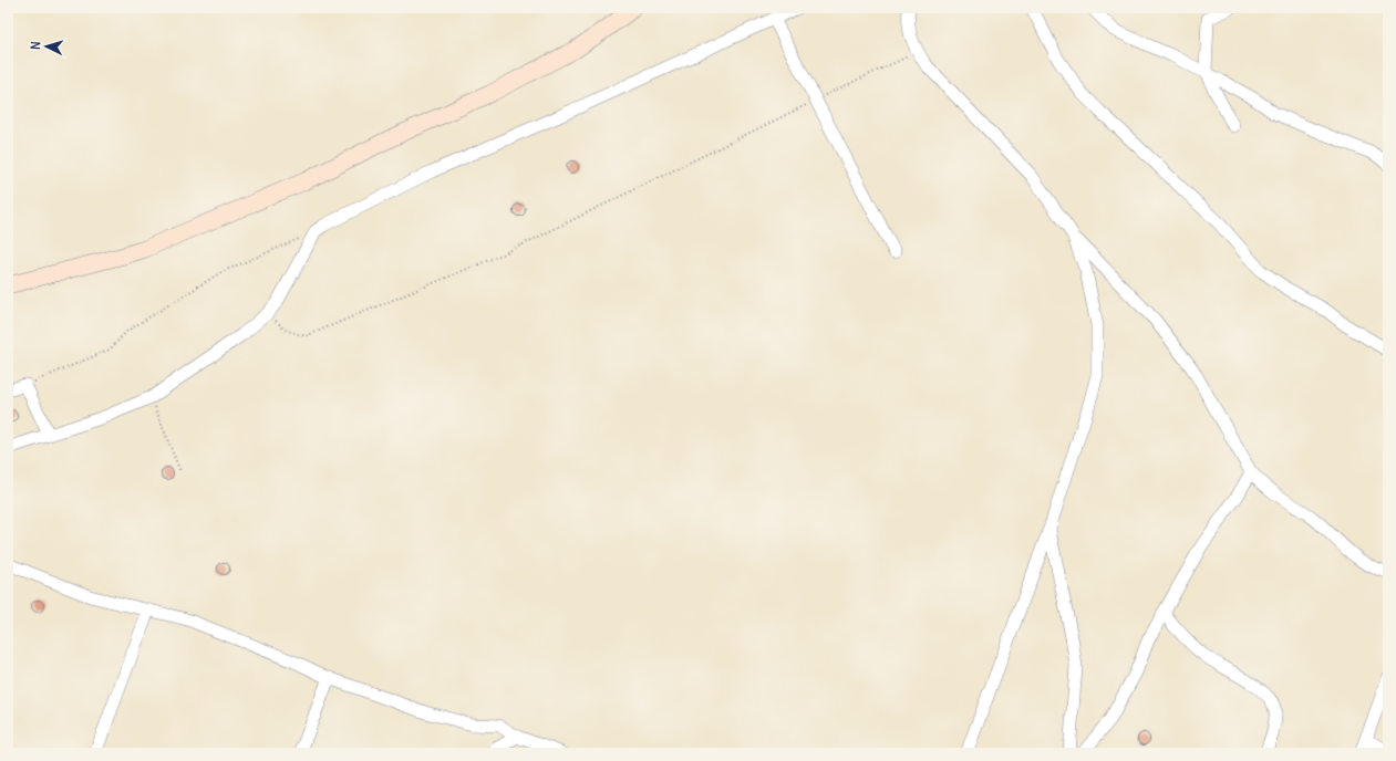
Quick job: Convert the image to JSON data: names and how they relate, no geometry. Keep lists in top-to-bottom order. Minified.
{"north":"left"}
